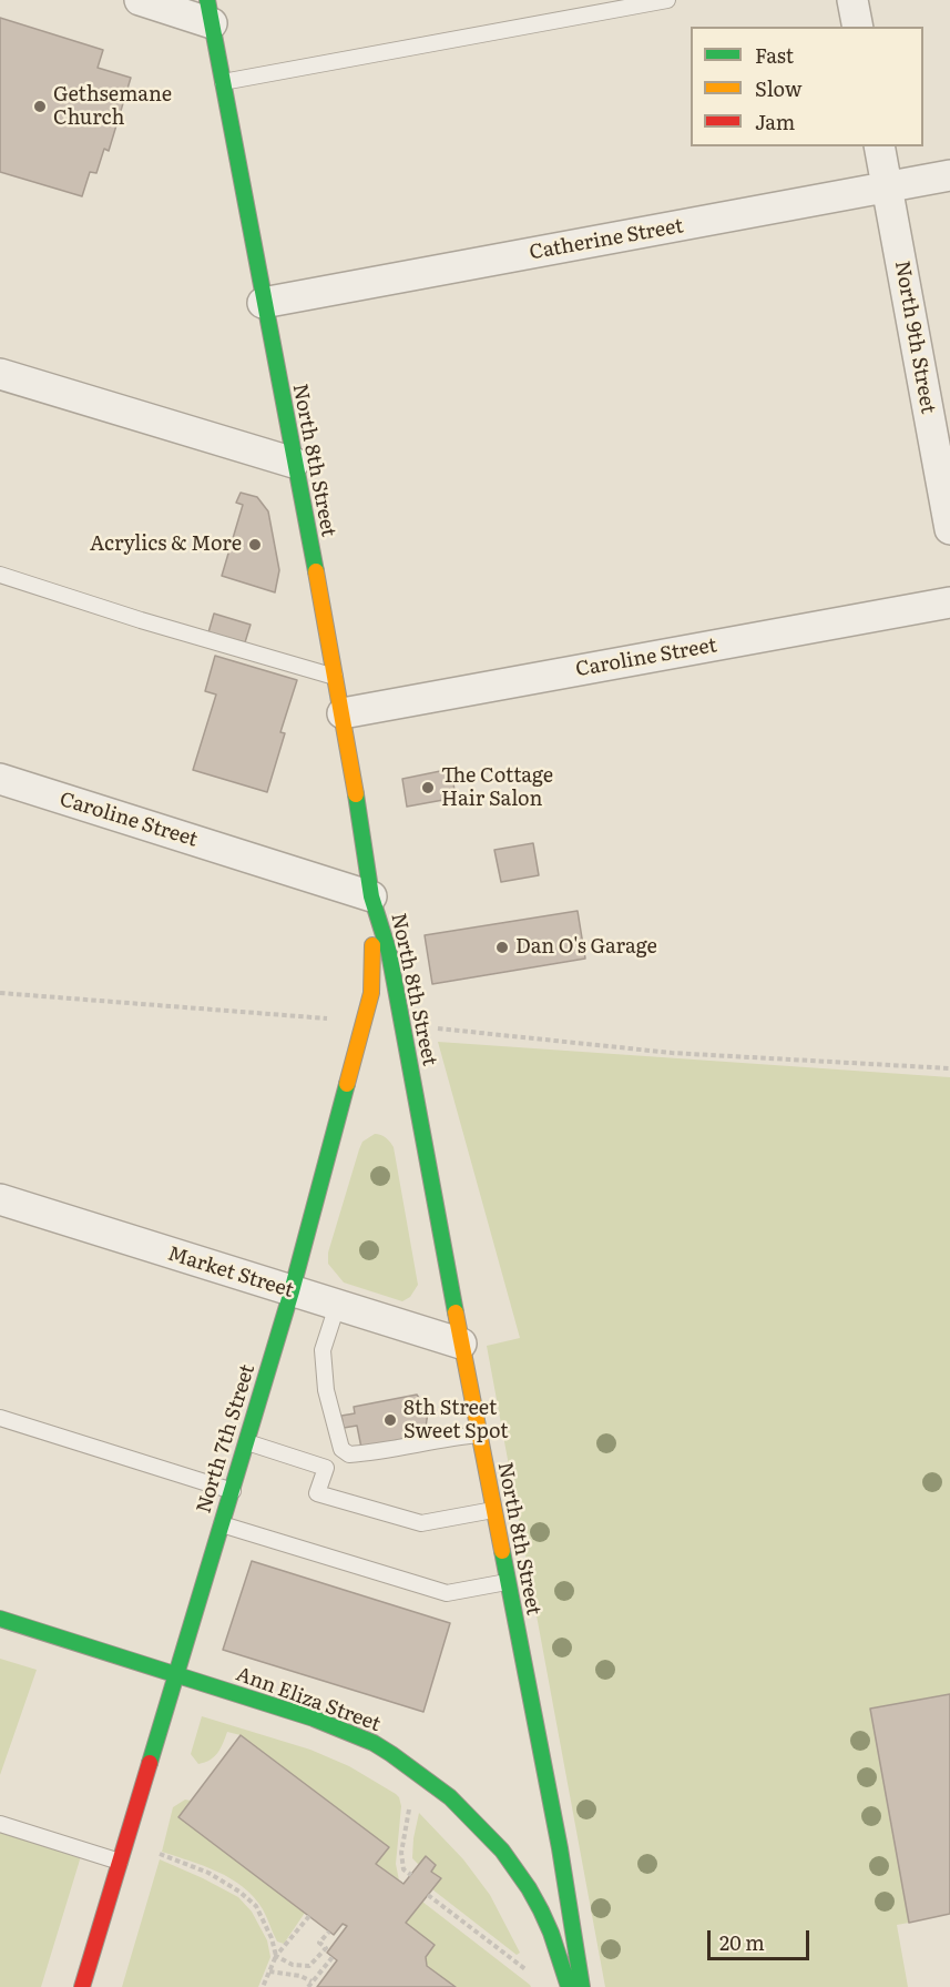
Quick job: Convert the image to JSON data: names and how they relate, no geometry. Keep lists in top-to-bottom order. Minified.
{"streets":{"street":["Catherine Street","North 9th Street","North 8th Street","Caroline Street","Market Street","North 7th Street","Ann Eliza Street"]},"crossings":[["Catherine Street","North 9th Street"],["Catherine Street","North 8th Street"],["North 8th Street","Caroline Street"],["North 8th Street","Market Street"],["North 8th Street","North 7th Street"],["Caroline Street","North 7th Street"],["Market Street","North 7th Street"],["North 7th Street","Ann Eliza Street"]],"places":["Gethsemane Church","Acrylics & More","The Cottage Hair Salon","Dan O's Garage","8th Street Sweet Spot"],"legend":["Fast","Slow","Jam"],"scale_bar":"20 m"}
